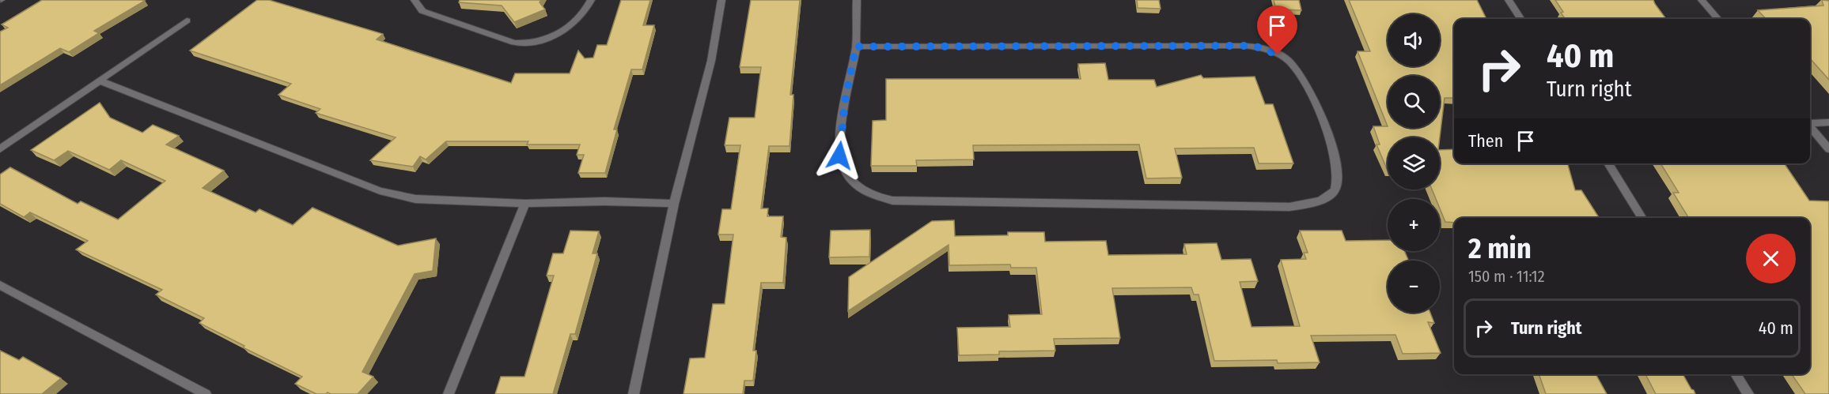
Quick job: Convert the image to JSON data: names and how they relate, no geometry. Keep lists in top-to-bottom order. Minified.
{"page":{"map_buttons":["+","−"],"turn":["40 m","Turn right"],"then":"Then","heading":["2 min","150 m · 11:12"],"list":[{"name":"Turn right","value":"40 m"}]}}
